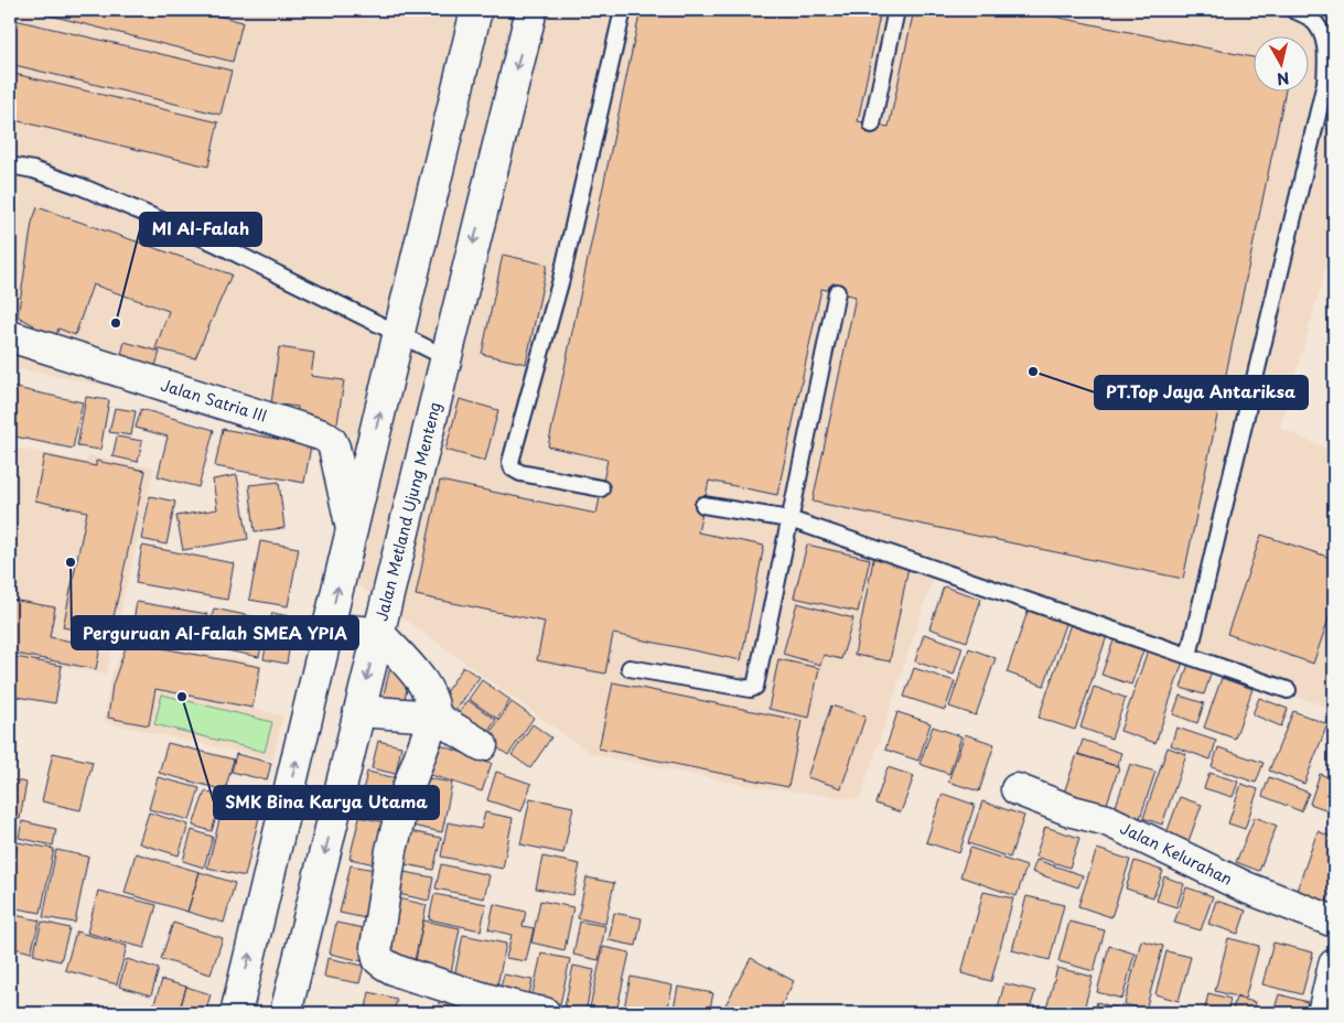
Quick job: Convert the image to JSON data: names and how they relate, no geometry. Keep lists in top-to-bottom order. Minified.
{"streets":{"street":["Jalan Satria III","Jalan Metland Ujung Menteng","Jalan Kelurahan"]},"places":["MI Al-Falah","PT.Top Jaya Antariksa","Perguruan Al-Falah SMEA YPIA","SMK Bina Karya Utama"],"north":"bottom"}
